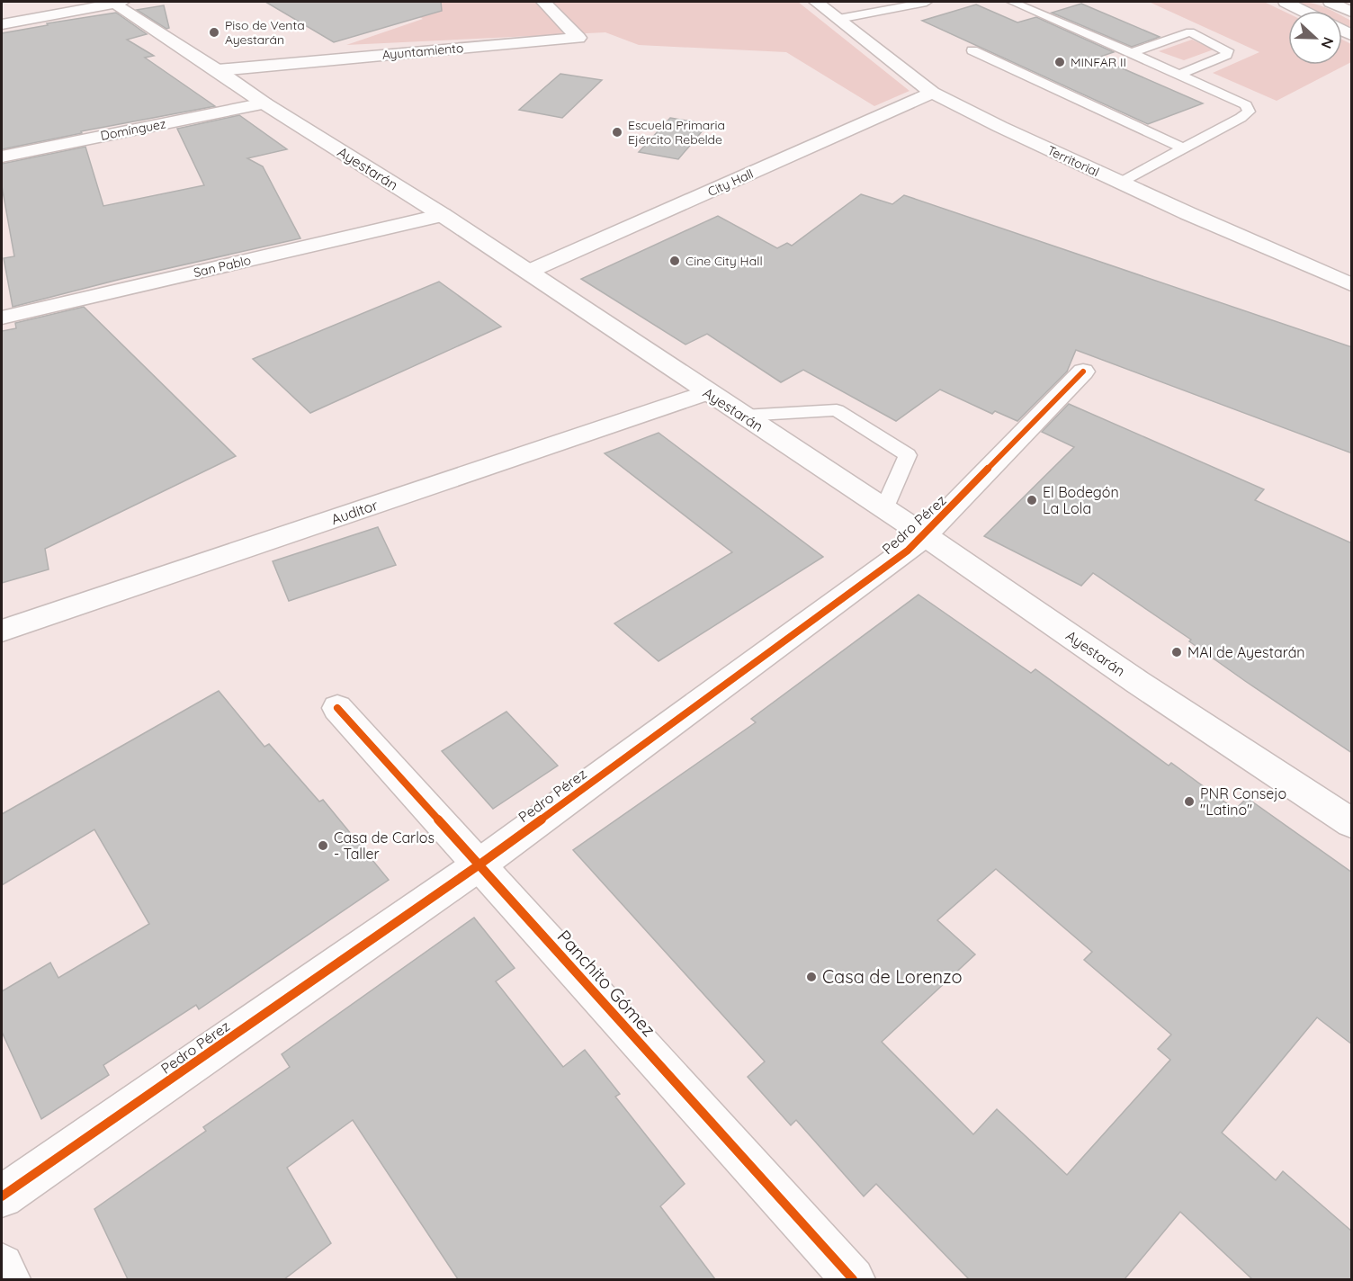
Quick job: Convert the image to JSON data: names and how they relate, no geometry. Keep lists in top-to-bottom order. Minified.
{"streets":{"main road":["Ayuntamiento","Domínguez","Territorial","Ayestarán","City Hall","San Pablo","Auditor","Pedro Pérez","Panchito Gómez"]},"crossings":[["Ayuntamiento","Ayestarán"],["Domínguez","Ayestarán"],["Territorial","City Hall"],["Ayestarán","City Hall"],["Ayestarán","San Pablo"],["Ayestarán","Auditor"],["Ayestarán","Pedro Pérez"],["Pedro Pérez","Panchito Gómez"]],"places":["Piso de Venta Ayestarán","MINFAR II","Escuela Primaria Ejército Rebelde","Cine City Hall","El Bodegón La Lola","MAI de Ayestarán","PNR Consejo \"Latino\"","Casa de Carlos - Taller","Casa de Lorenzo"],"north":"right"}
